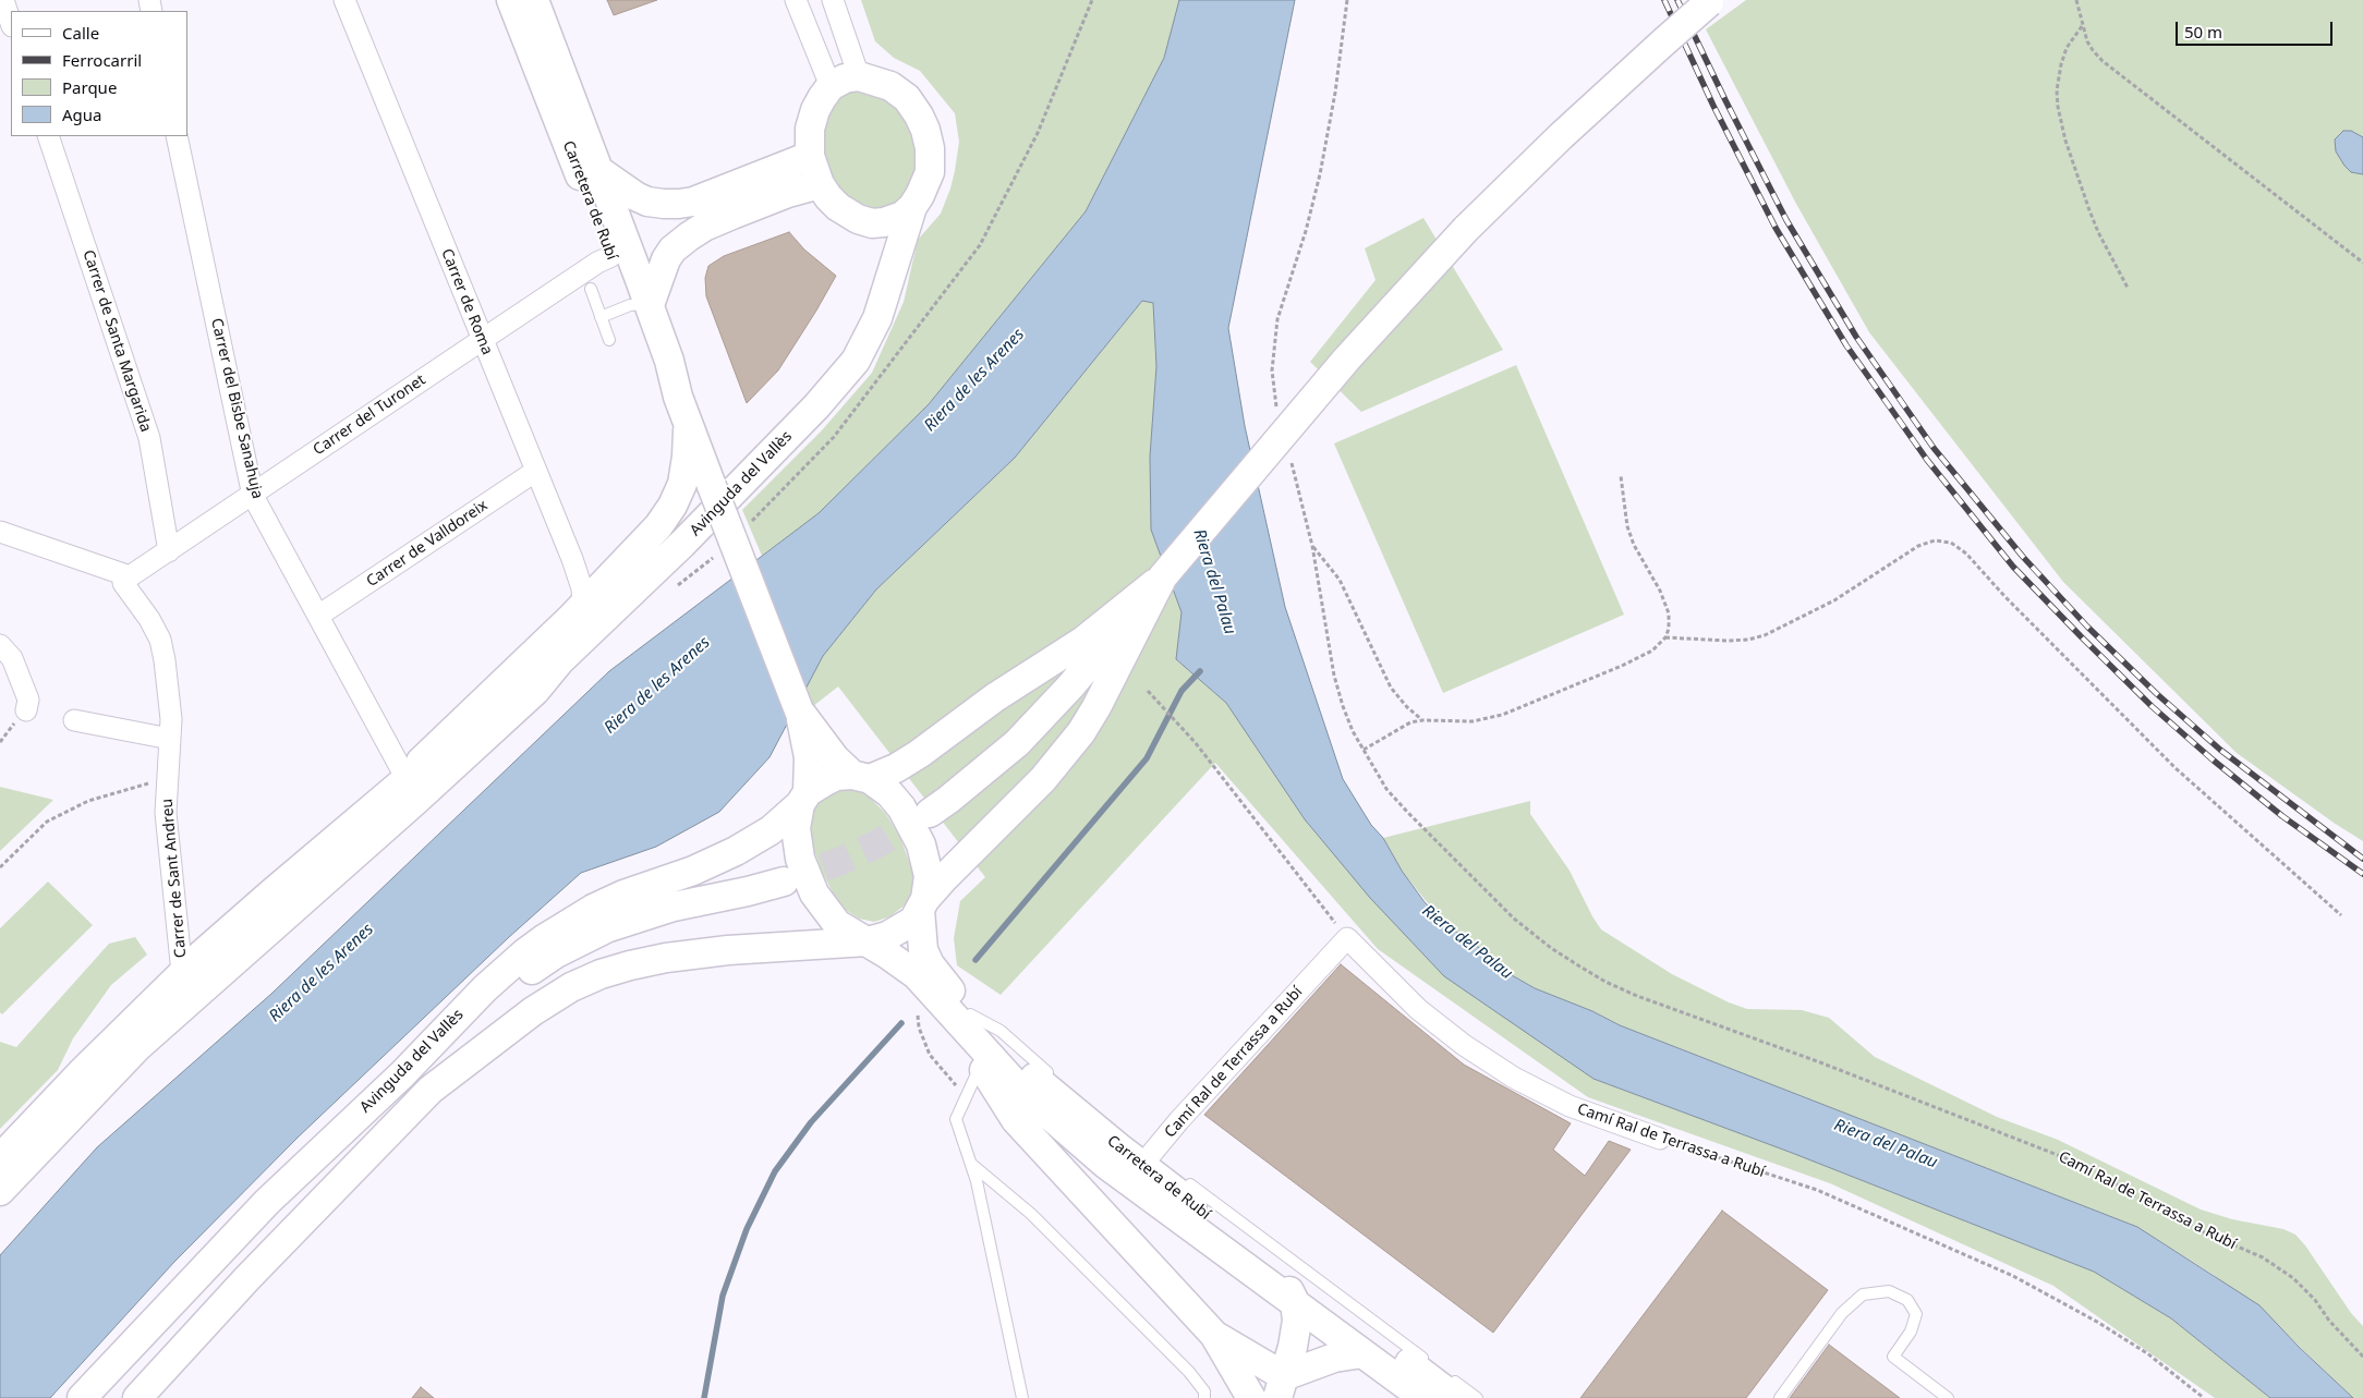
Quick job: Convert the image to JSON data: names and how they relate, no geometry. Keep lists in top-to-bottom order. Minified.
{"streets":{"main road":["Carretera de Rubí","Avinguda del Vallès"],"street":["Carrer de Roma","Carrer de Santa Margarida","Carrer del Bisbe Sanahuja","Carrer del Turonet","Carrer de Valldoreix","Carrer de Sant Andreu","Camí Ral de Terrassa a Rubí"]},"crossings":[["Carretera de Rubí","Carrer del Turonet"],["Carretera de Rubí","Avinguda del Vallès"],["Carretera de Rubí","Camí Ral de Terrassa a Rubí"],["Carrer de Roma","Carrer del Turonet"],["Carrer de Roma","Avinguda del Vallès"],["Carrer de Roma","Carrer de Valldoreix"],["Carrer de Santa Margarida","Carrer del Turonet"],["Carrer del Bisbe Sanahuja","Carrer del Turonet"],["Carrer del Bisbe Sanahuja","Avinguda del Vallès"],["Carrer del Bisbe Sanahuja","Carrer de Valldoreix"],["Carrer del Turonet","Carrer de Sant Andreu"],["Avinguda del Vallès","Carrer de Sant Andreu"]],"water":["Riera de les Arenes","Riera del Palau"],"legend":["Calle","Ferrocarril","Parque","Agua"],"scale_bar":"50 m"}
